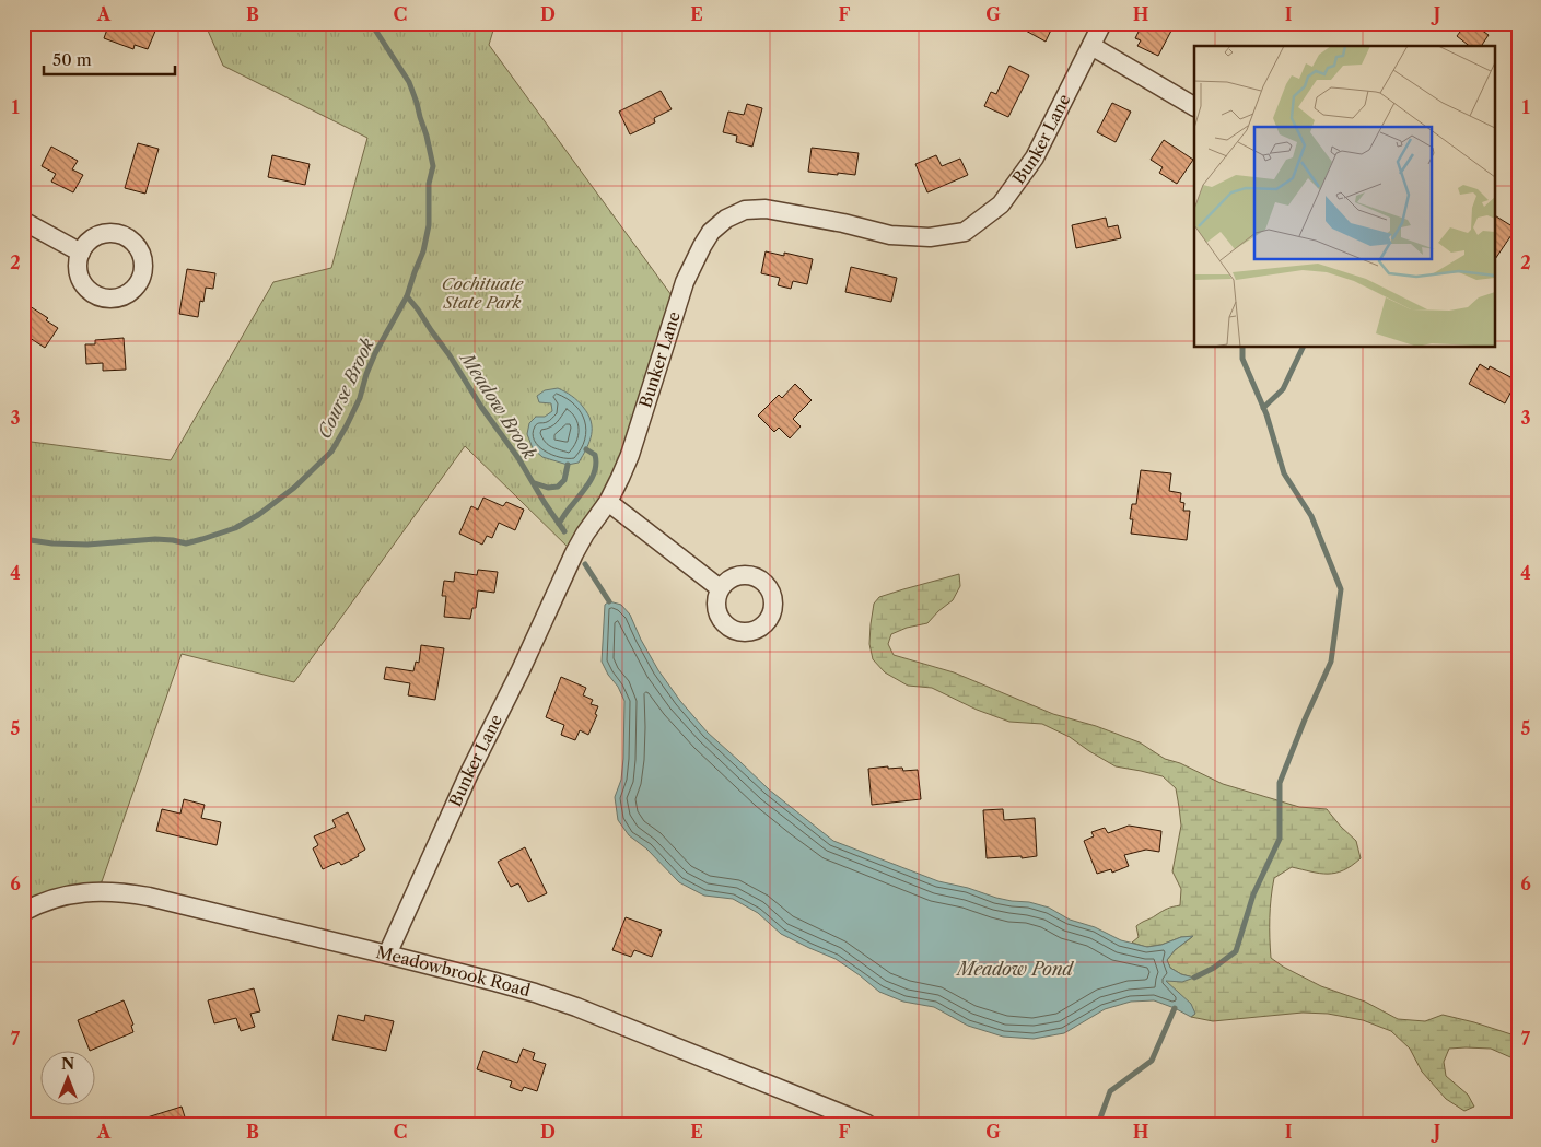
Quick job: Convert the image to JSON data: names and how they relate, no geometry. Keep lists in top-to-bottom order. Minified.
{"streets":{"street":["Bunker Lane","Meadowbrook Road"]},"crossings":[["Bunker Lane","Meadowbrook Road"]],"water":["Course Brook","Meadow Brook","Meadow Pond"],"parks":["Cochituate State Park"],"scale_bar":"50 m","north":"top","grid":{"columns":["A","B","C","D","E","F","G","H","I","J"],"rows":["1","2","3","4","5","6","7"]}}
